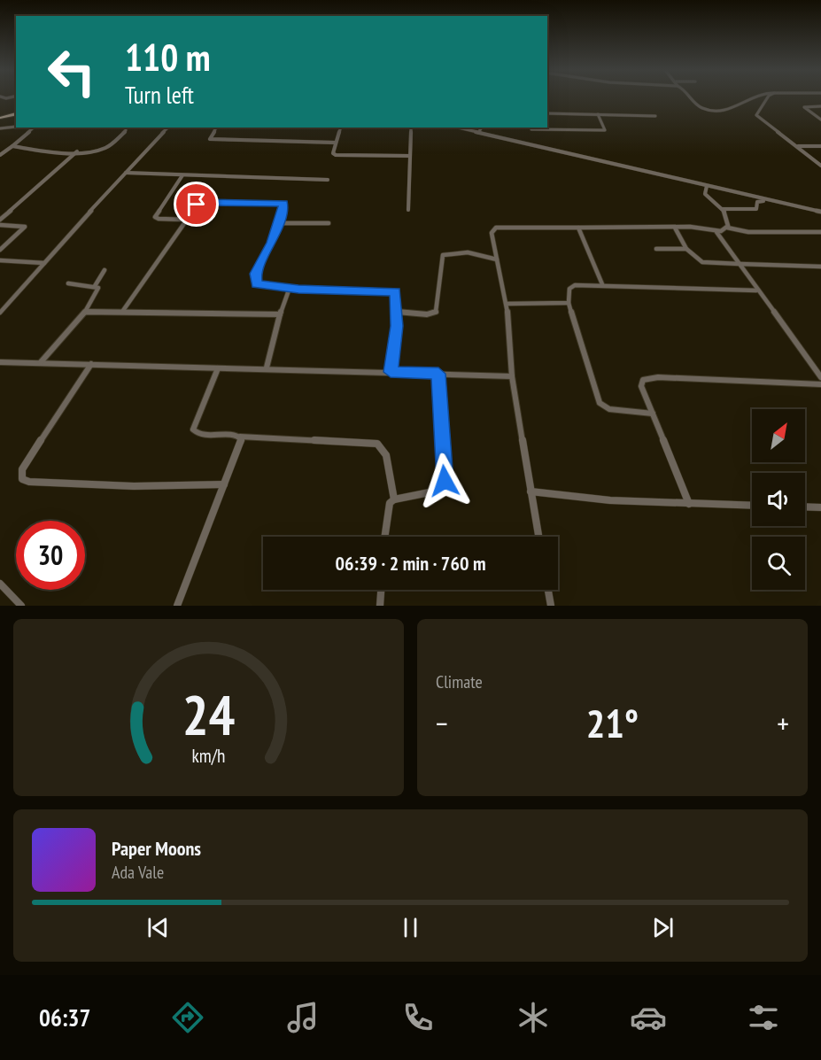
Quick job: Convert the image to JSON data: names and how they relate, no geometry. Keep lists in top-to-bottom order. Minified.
{"north":"top right","page":{"turn":["110 m","Turn left"],"limit":"30","trip":"06:39 · 2 min · 760 m","tile":"Climate","heat":["−","21°","+"],"song":["Paper Moons","Ada Vale"],"tabs":"06:37","gauge":["24","km/h"]}}
